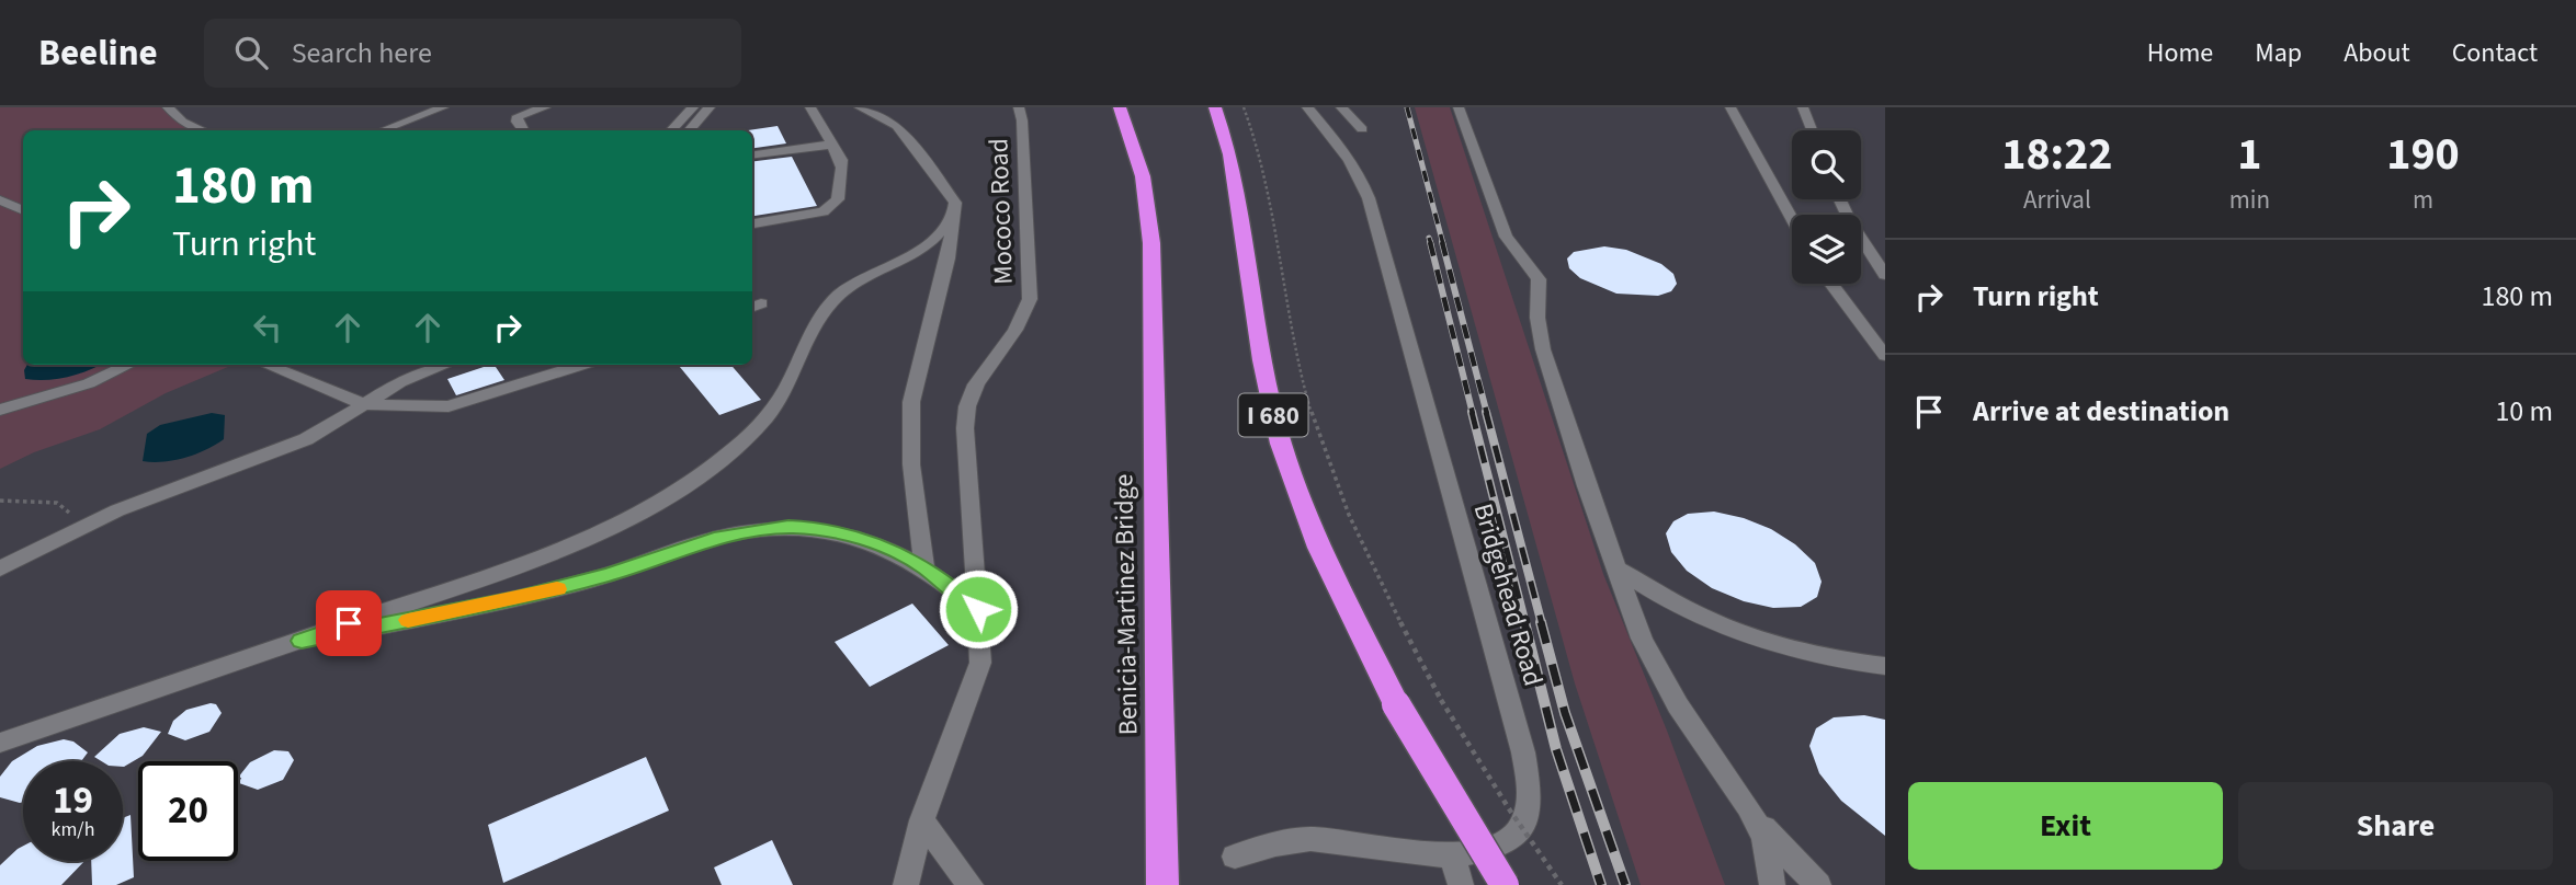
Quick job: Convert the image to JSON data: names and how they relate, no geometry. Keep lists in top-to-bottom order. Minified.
{"streets":{"highway":["I 680","Benicia-Martinez Bridge"],"street":["Mococo Road","Bridgehead Road"]},"page":{"header":"Beeline","search":"Search here","nav":["Home","Map","About","Contact"],"eta":["18:22","Arrival","1","min","190","m"],"turn":["180 m","Turn right"],"list":[{"name":"Turn right","value":"180 m"},{"name":"Arrive at destination","value":"10 m"}],"speed":"19 km/h","limit":"20","buttons":["Exit","Share"]}}
